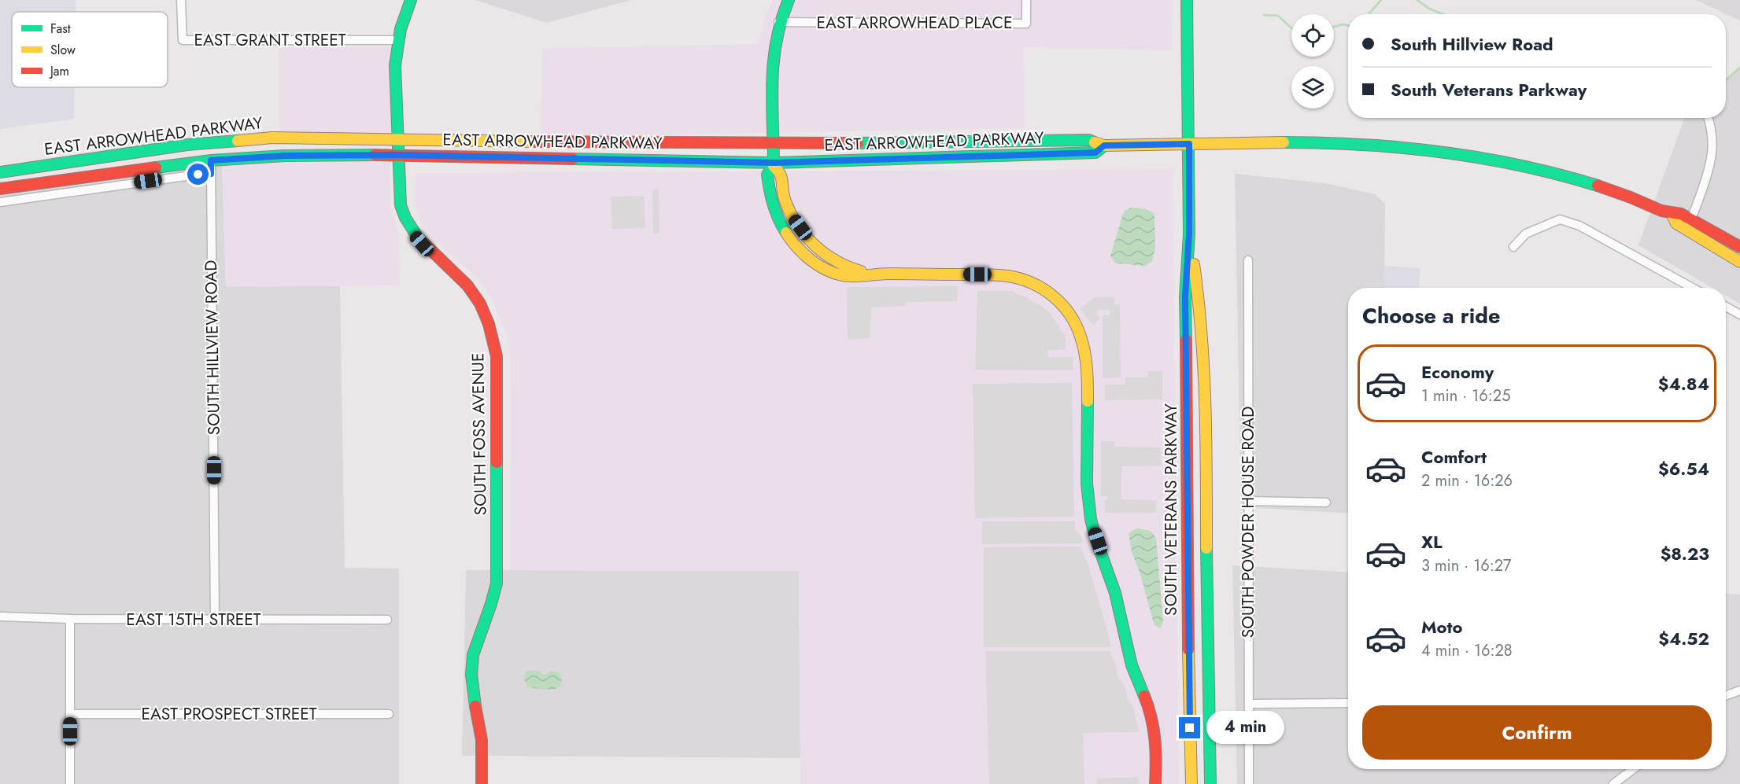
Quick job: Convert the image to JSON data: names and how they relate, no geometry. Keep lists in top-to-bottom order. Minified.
{"streets":{"main road":["EAST ARROWHEAD PARKWAY","SOUTH FOSS AVENUE","SOUTH VETERANS PARKWAY"],"street":["EAST ARROWHEAD PLACE","EAST GRANT STREET","SOUTH HILLVIEW ROAD","SOUTH POWDER HOUSE ROAD","EAST 15TH STREET","EAST PROSPECT STREET"]},"crossings":[["EAST GRANT STREET","SOUTH FOSS AVENUE"],["EAST ARROWHEAD PARKWAY","SOUTH HILLVIEW ROAD"],["EAST ARROWHEAD PARKWAY","SOUTH FOSS AVENUE"],["EAST ARROWHEAD PARKWAY","SOUTH VETERANS PARKWAY"],["SOUTH HILLVIEW ROAD","EAST 15TH STREET"]],"legend":["Fast","Slow","Jam"],"page":{"banner":["South Hillview Road","South Veterans Parkway"],"heading":"Choose a ride","list":[{"name":"Economy","note":"1 min · 16:25","value":"$4.84"},{"name":"Comfort","note":"2 min · 16:26","value":"$6.54"},{"name":"XL","note":"3 min · 16:27","value":"$8.23"},{"name":"Moto","note":"4 min · 16:28","value":"$4.52"}],"buttons":"Confirm","bubble":"4 min"}}
